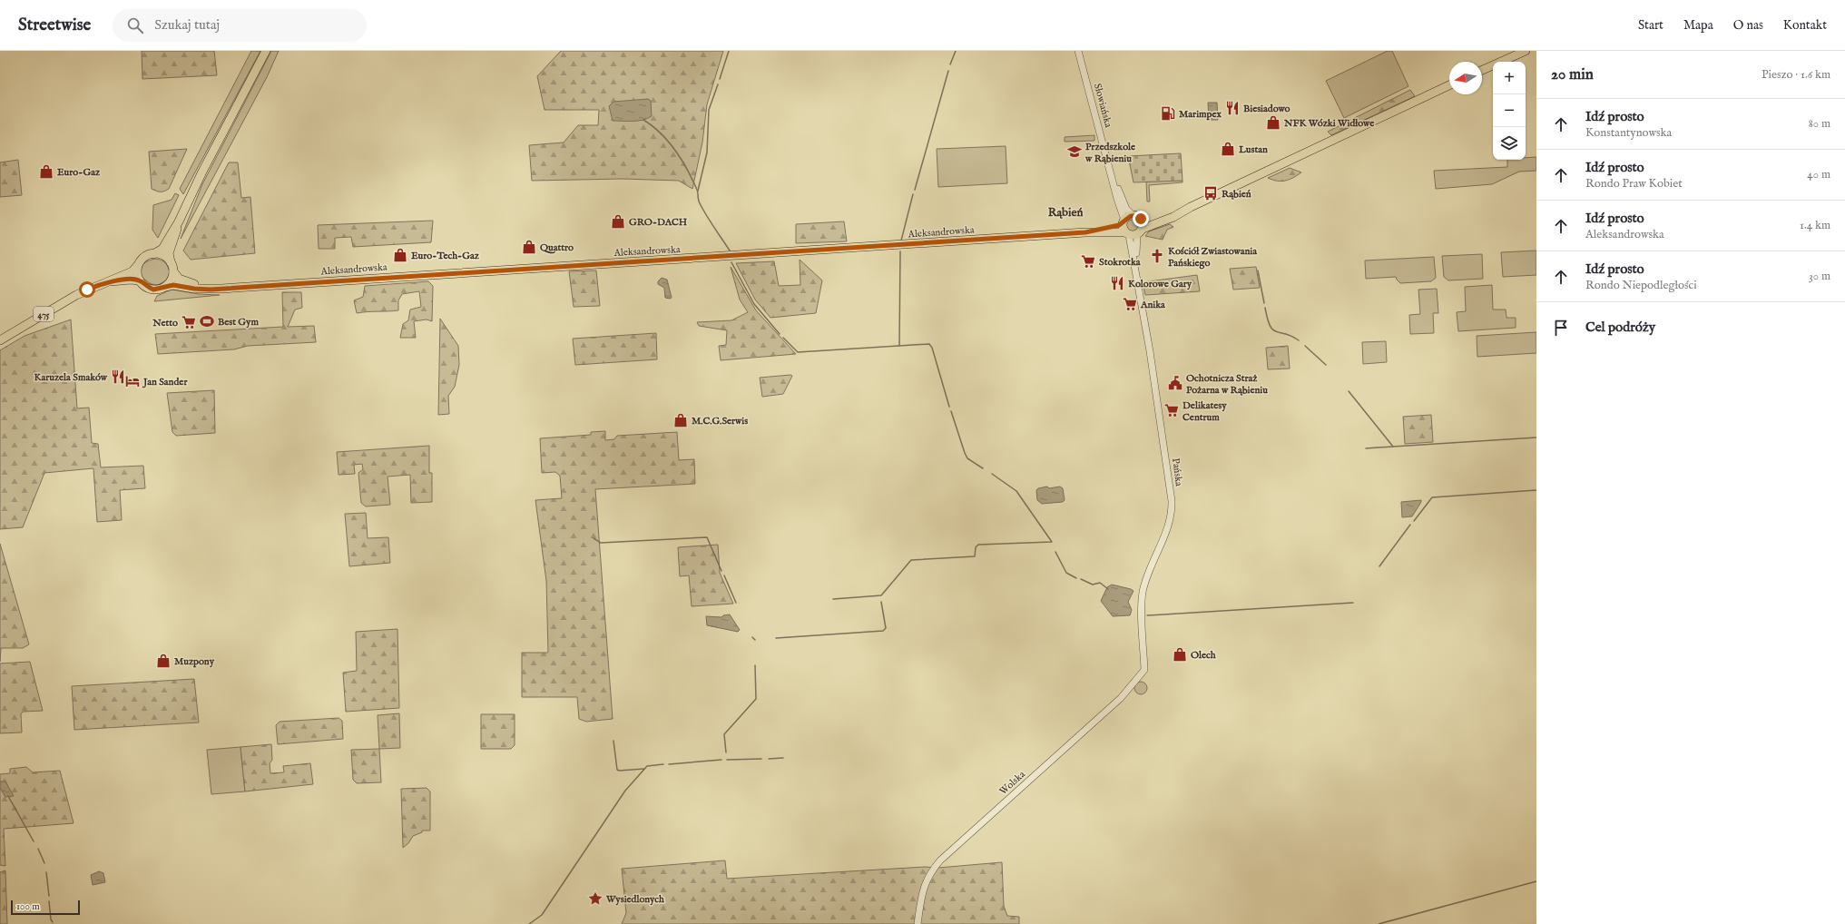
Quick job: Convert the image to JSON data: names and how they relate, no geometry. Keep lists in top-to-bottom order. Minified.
{"streets":{"main road":["Aleksandrowska","475"],"street":["Słowiańska","Pańska","Wolska"]},"crossings":[["Słowiańska","Aleksandrowska"],["Słowiańska","475"],["Aleksandrowska","475"],["Aleksandrowska","Pańska"],["475","Pańska"],["Pańska","Wolska"]],"districts":["Rąbień"],"places":{"restaurant":["Biesiadowo","Kolorowe Gary","Karuzela Smaków"],"fuel station":["Marimpex"],"shop":["NFK Wózki Widłowe","Lustan","Euro-Gaz","GRO-DACH","Quattro","Euro-Tech-Gaz","M.C.G.Serwis","Olech","Muzpony"],"school or university":["Przedszkole w Rąbieniu"],"bus stop":["Rąbień"],"church":["Kościół Zwiastowania Pańskiego"],"supermarket":["Stokrotka","Anika","Netto","Delikatesy Centrum"],"sports":["Best Gym"],"hotel":["Jan Sander"],"public building":["Ochotnicza Straż Pożarna w Rąbieniu"],"place":["Wysiedlonych"]},"scale_bar":"100 m","north":"left","page":{"header":"Streetwise","search":"Szukaj tutaj","nav":["Start","Mapa","O nas","Kontakt"],"heading":["20 min","Pieszo · 1.6 km"],"map_buttons":["+","−"],"list":[["Idź prosto","Konstantynowska","80 m"],["Idź prosto","Rondo Praw Kobiet","40 m"],["Idź prosto","Aleksandrowska","1.4 km"],["Idź prosto","Rondo Niepodległości","30 m"],"Cel podróży"],"scale":"100 m"}}
